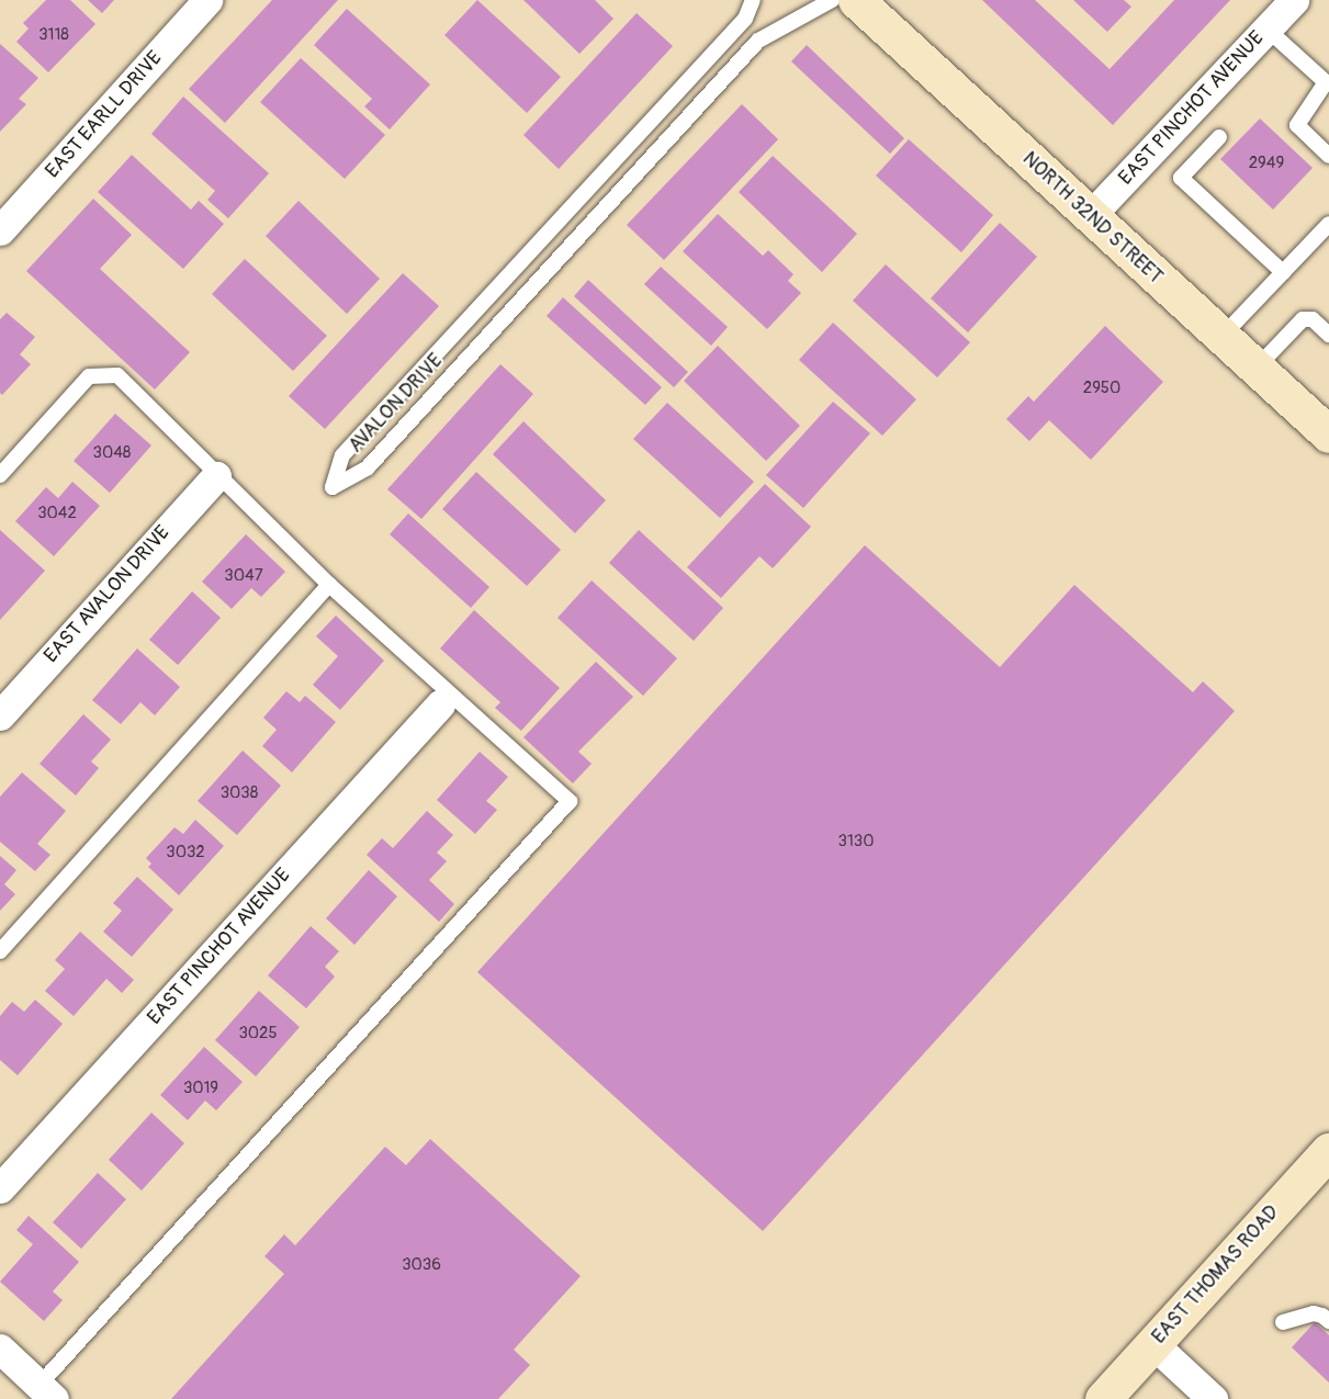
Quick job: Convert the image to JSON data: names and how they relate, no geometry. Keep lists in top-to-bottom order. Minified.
{"streets":{"main road":["NORTH 32ND STREET","EAST THOMAS ROAD"],"street":["EAST PINCHOT AVENUE","EAST EARLL DRIVE","EAST AVALON DRIVE"],"lane":["AVALON DRIVE"]},"crossings":[["EAST PINCHOT AVENUE","NORTH 32ND STREET"]],"house_numbers":["3118","2949","2950","3048","3042","3047","3038","3130","3032","3025","3019","3036"]}
